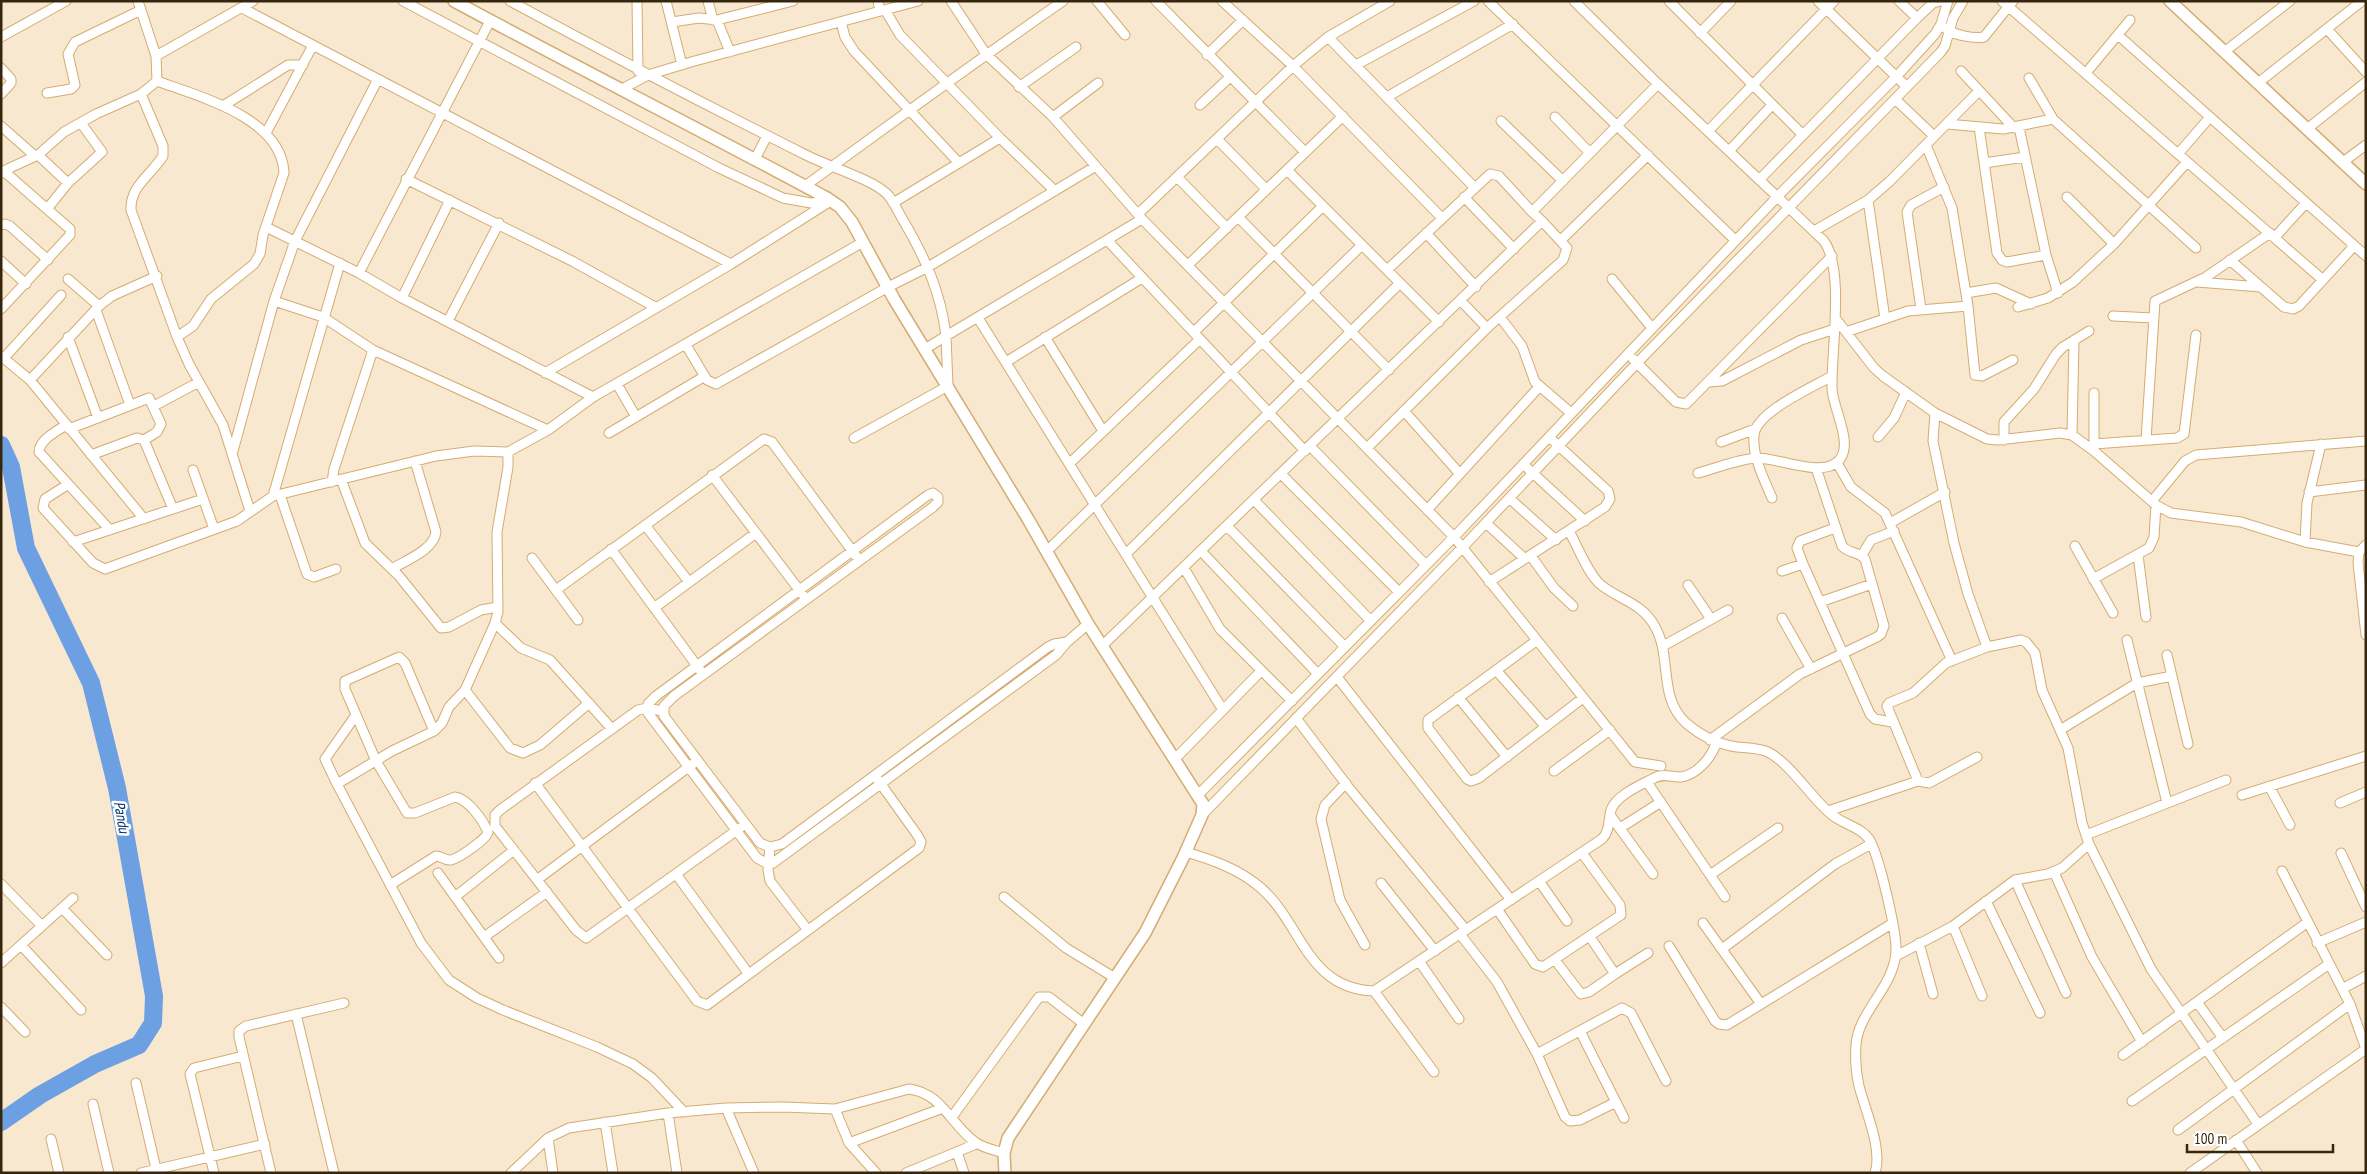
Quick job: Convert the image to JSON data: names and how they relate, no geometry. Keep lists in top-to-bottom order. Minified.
{"water":["Pandu"],"scale_bar":"100 m"}
